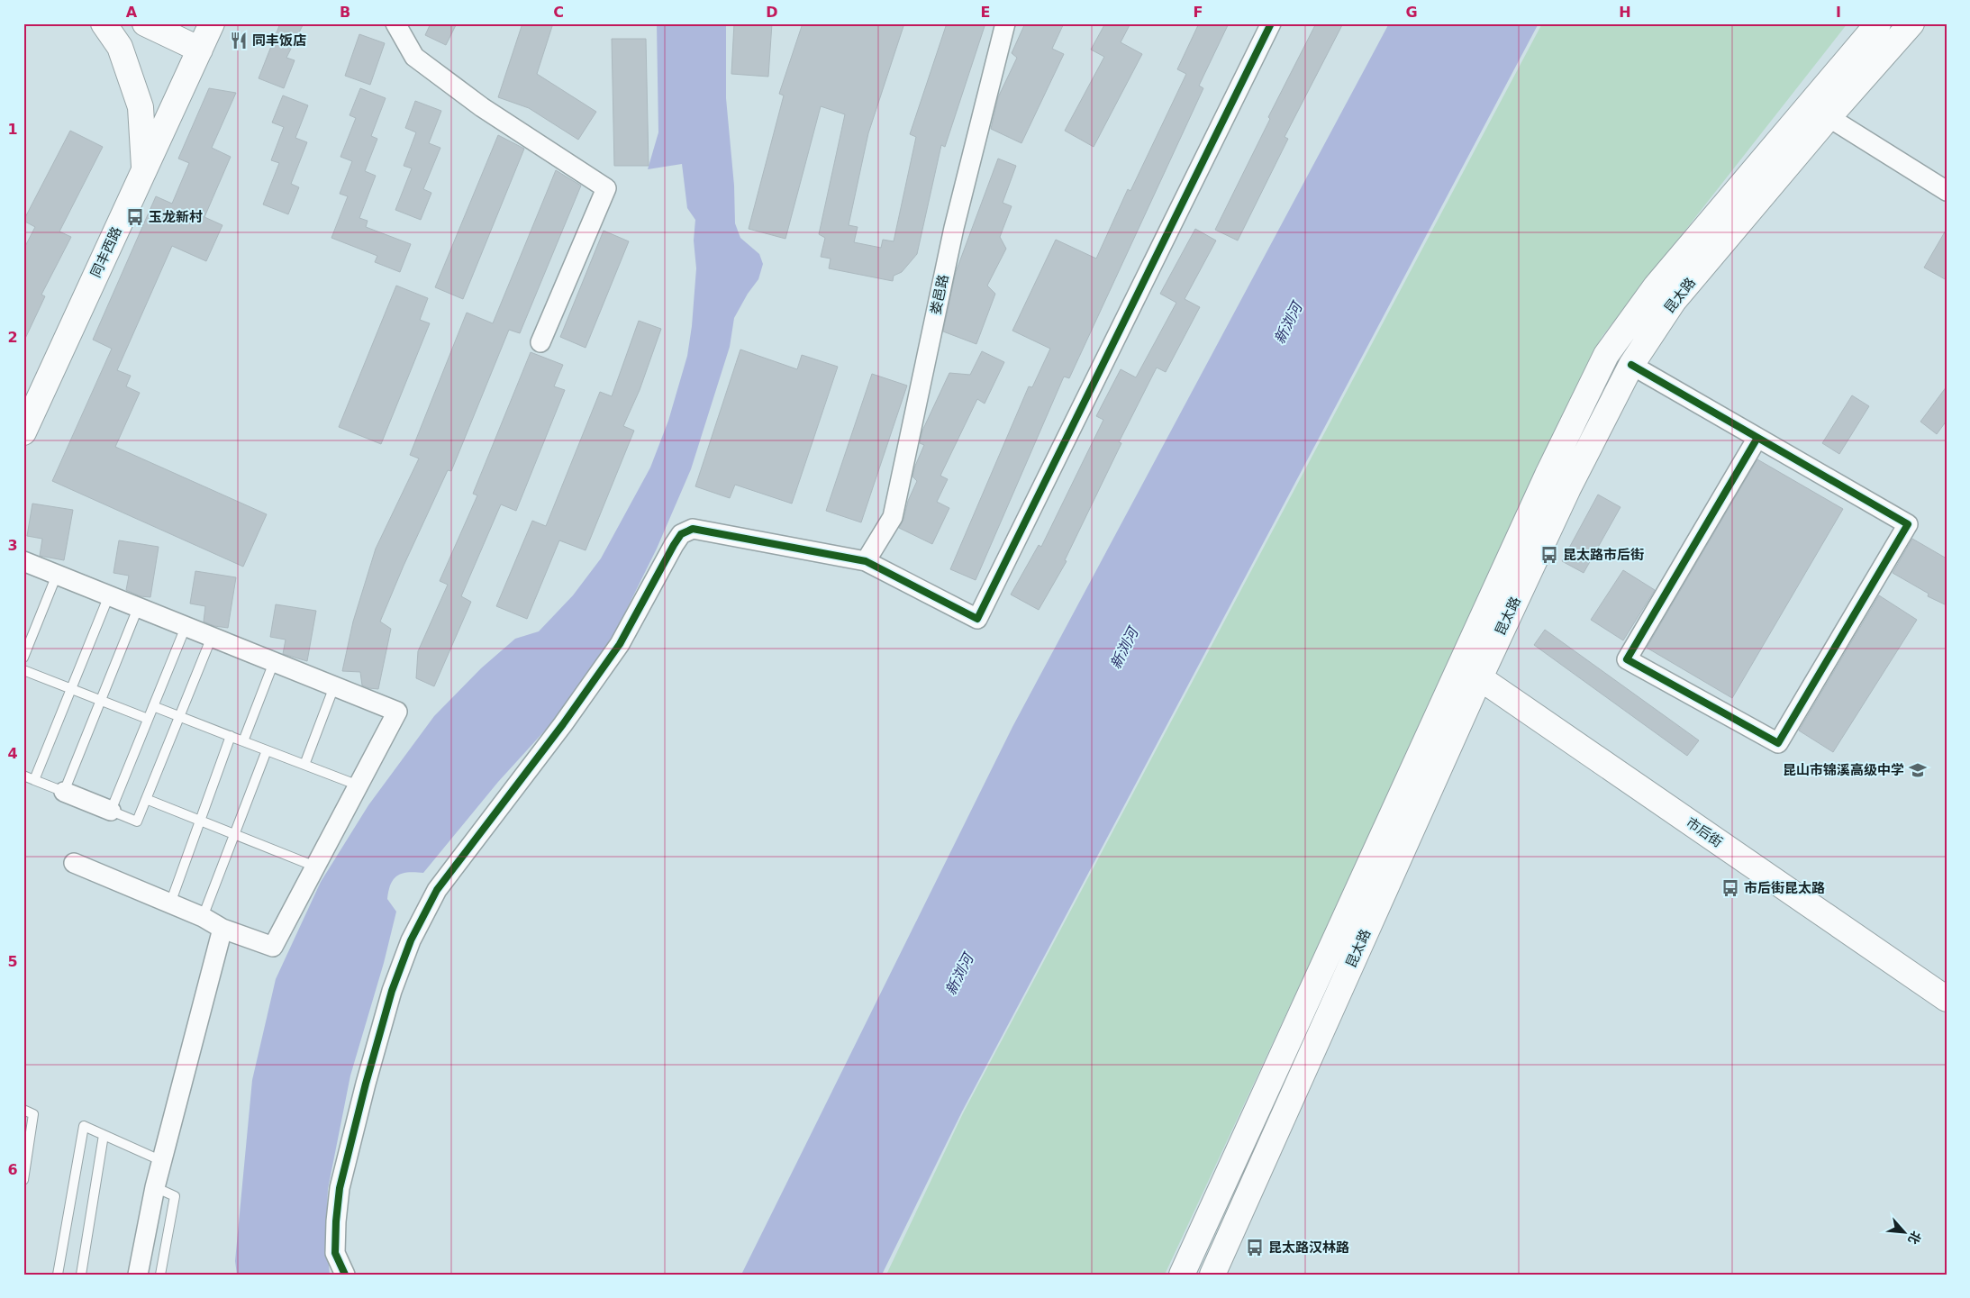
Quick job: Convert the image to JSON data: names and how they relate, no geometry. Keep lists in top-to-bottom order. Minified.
{"streets":{"main road":["同丰西路","昆太路","市后街"],"street":["娄邑路"]},"crossings":[["昆太路","市后街"]],"water":["新浏河"],"places":{"restaurant":["同丰饭店"],"bus stop":["玉龙新村","昆太路市后街","市后街昆太路","昆太路汉林路"],"school or university":["昆山市锦溪高级中学"]},"north":"bottom right","grid":{"columns":["A","B","C","D","E","F","G","H","I"],"rows":["1","2","3","4","5","6"]}}
